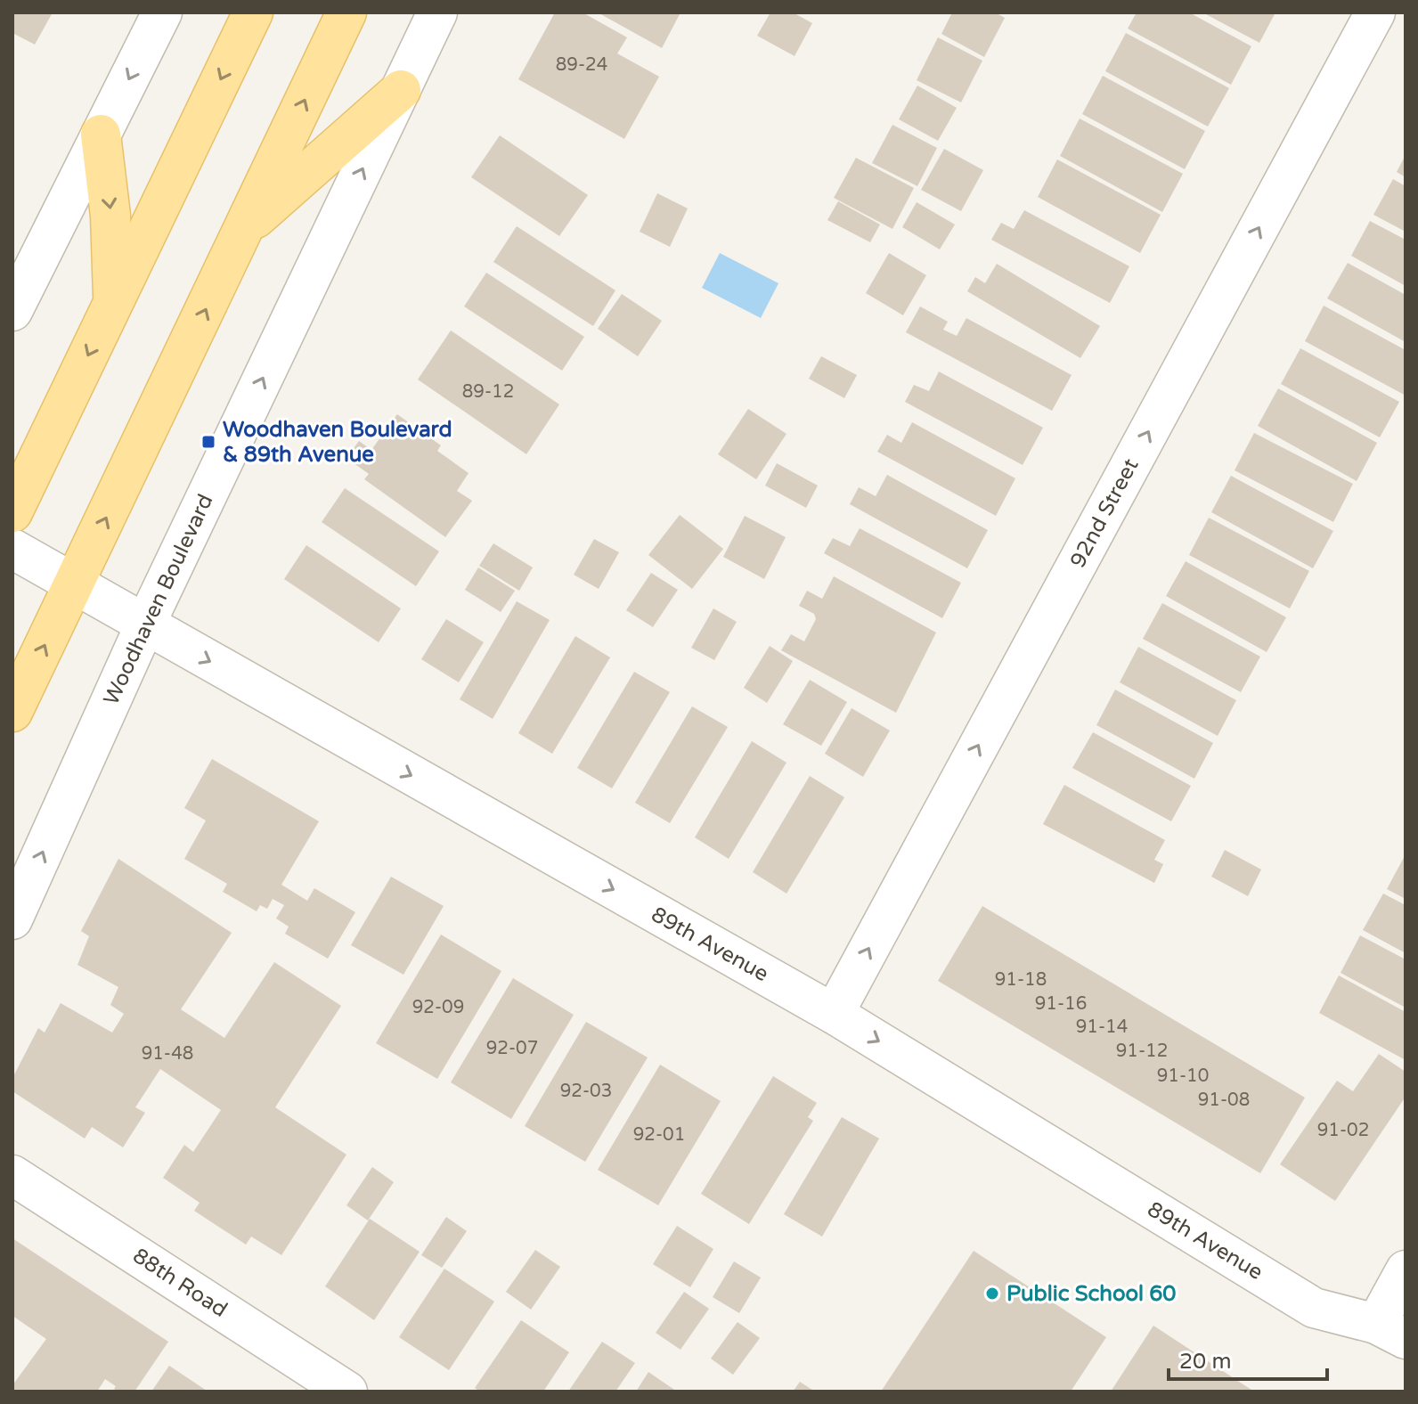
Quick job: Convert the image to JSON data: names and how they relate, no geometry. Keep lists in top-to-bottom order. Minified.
{"streets":{"street":["92nd Street","Woodhaven Boulevard","89th Avenue","88th Road"]},"crossings":[["92nd Street","89th Avenue"],["Woodhaven Boulevard","89th Avenue"]],"one_way":["92nd Street","89th Avenue"],"places":{"transit":["Woodhaven Boulevard & 89th Avenue"],"other":["Public School 60"]},"house_numbers":["89-24","89-12","91-18","91-16","92-09","91-14","92-07","91-12","91-48","91-10","92-03","91-08","91-02","92-01"],"scale_bar":"20 m"}
